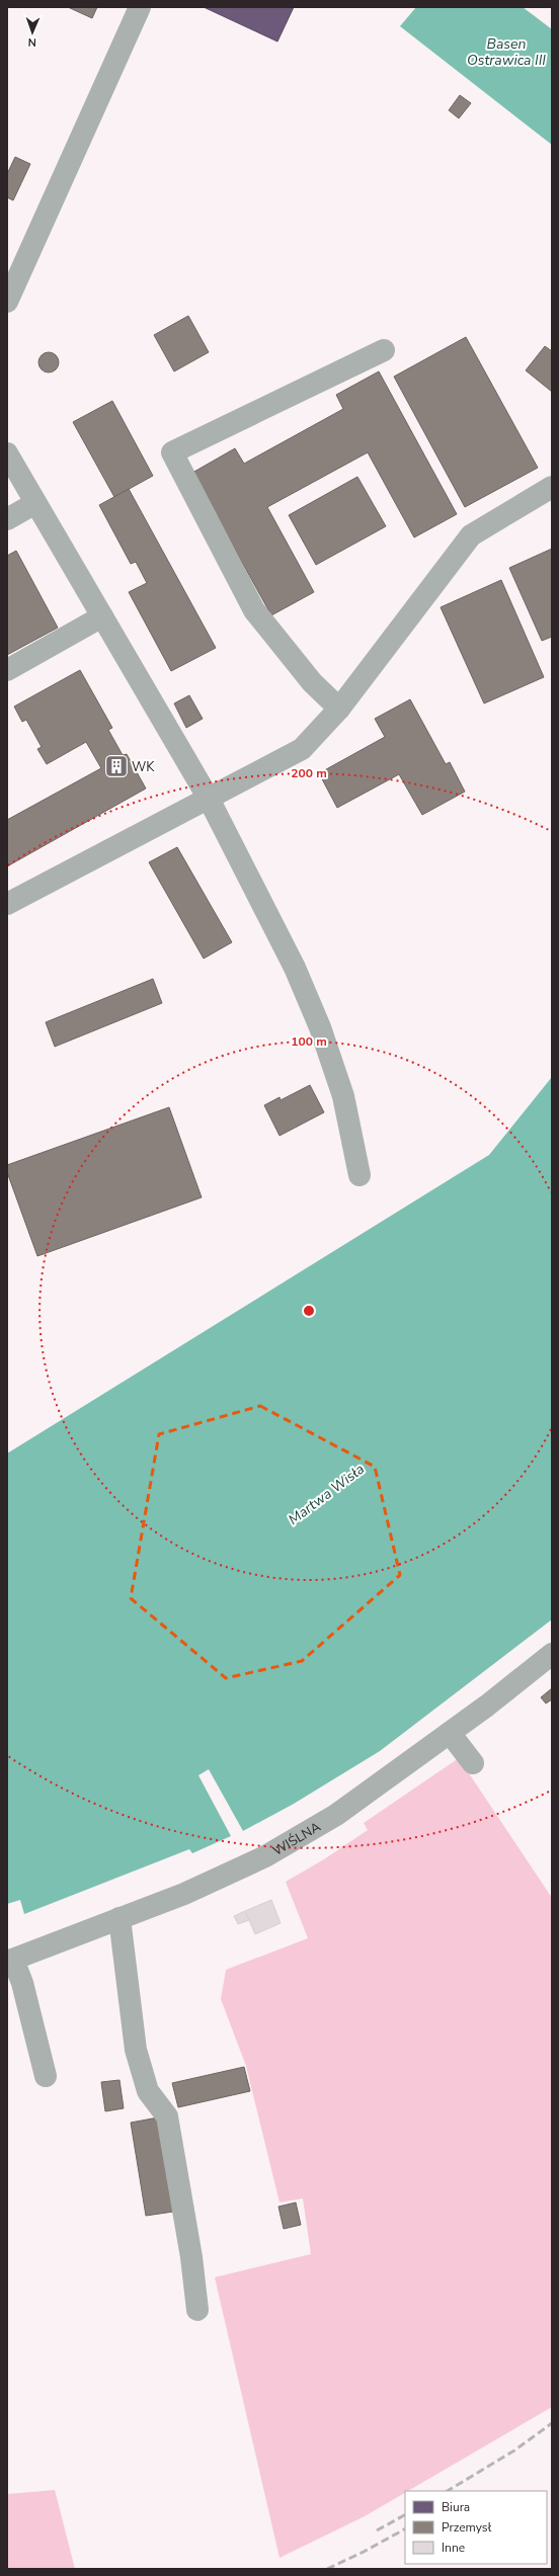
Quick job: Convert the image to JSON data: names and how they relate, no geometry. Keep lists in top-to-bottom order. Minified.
{"streets":{"street":["WIŚLNA"]},"water":["Basen Ostrawica III","Martwa Wisła"],"places":{"building":["WK"]},"legend":["Biura","Przemysł","Inne"],"north":"bottom","rings":["200 m","100 m"]}
